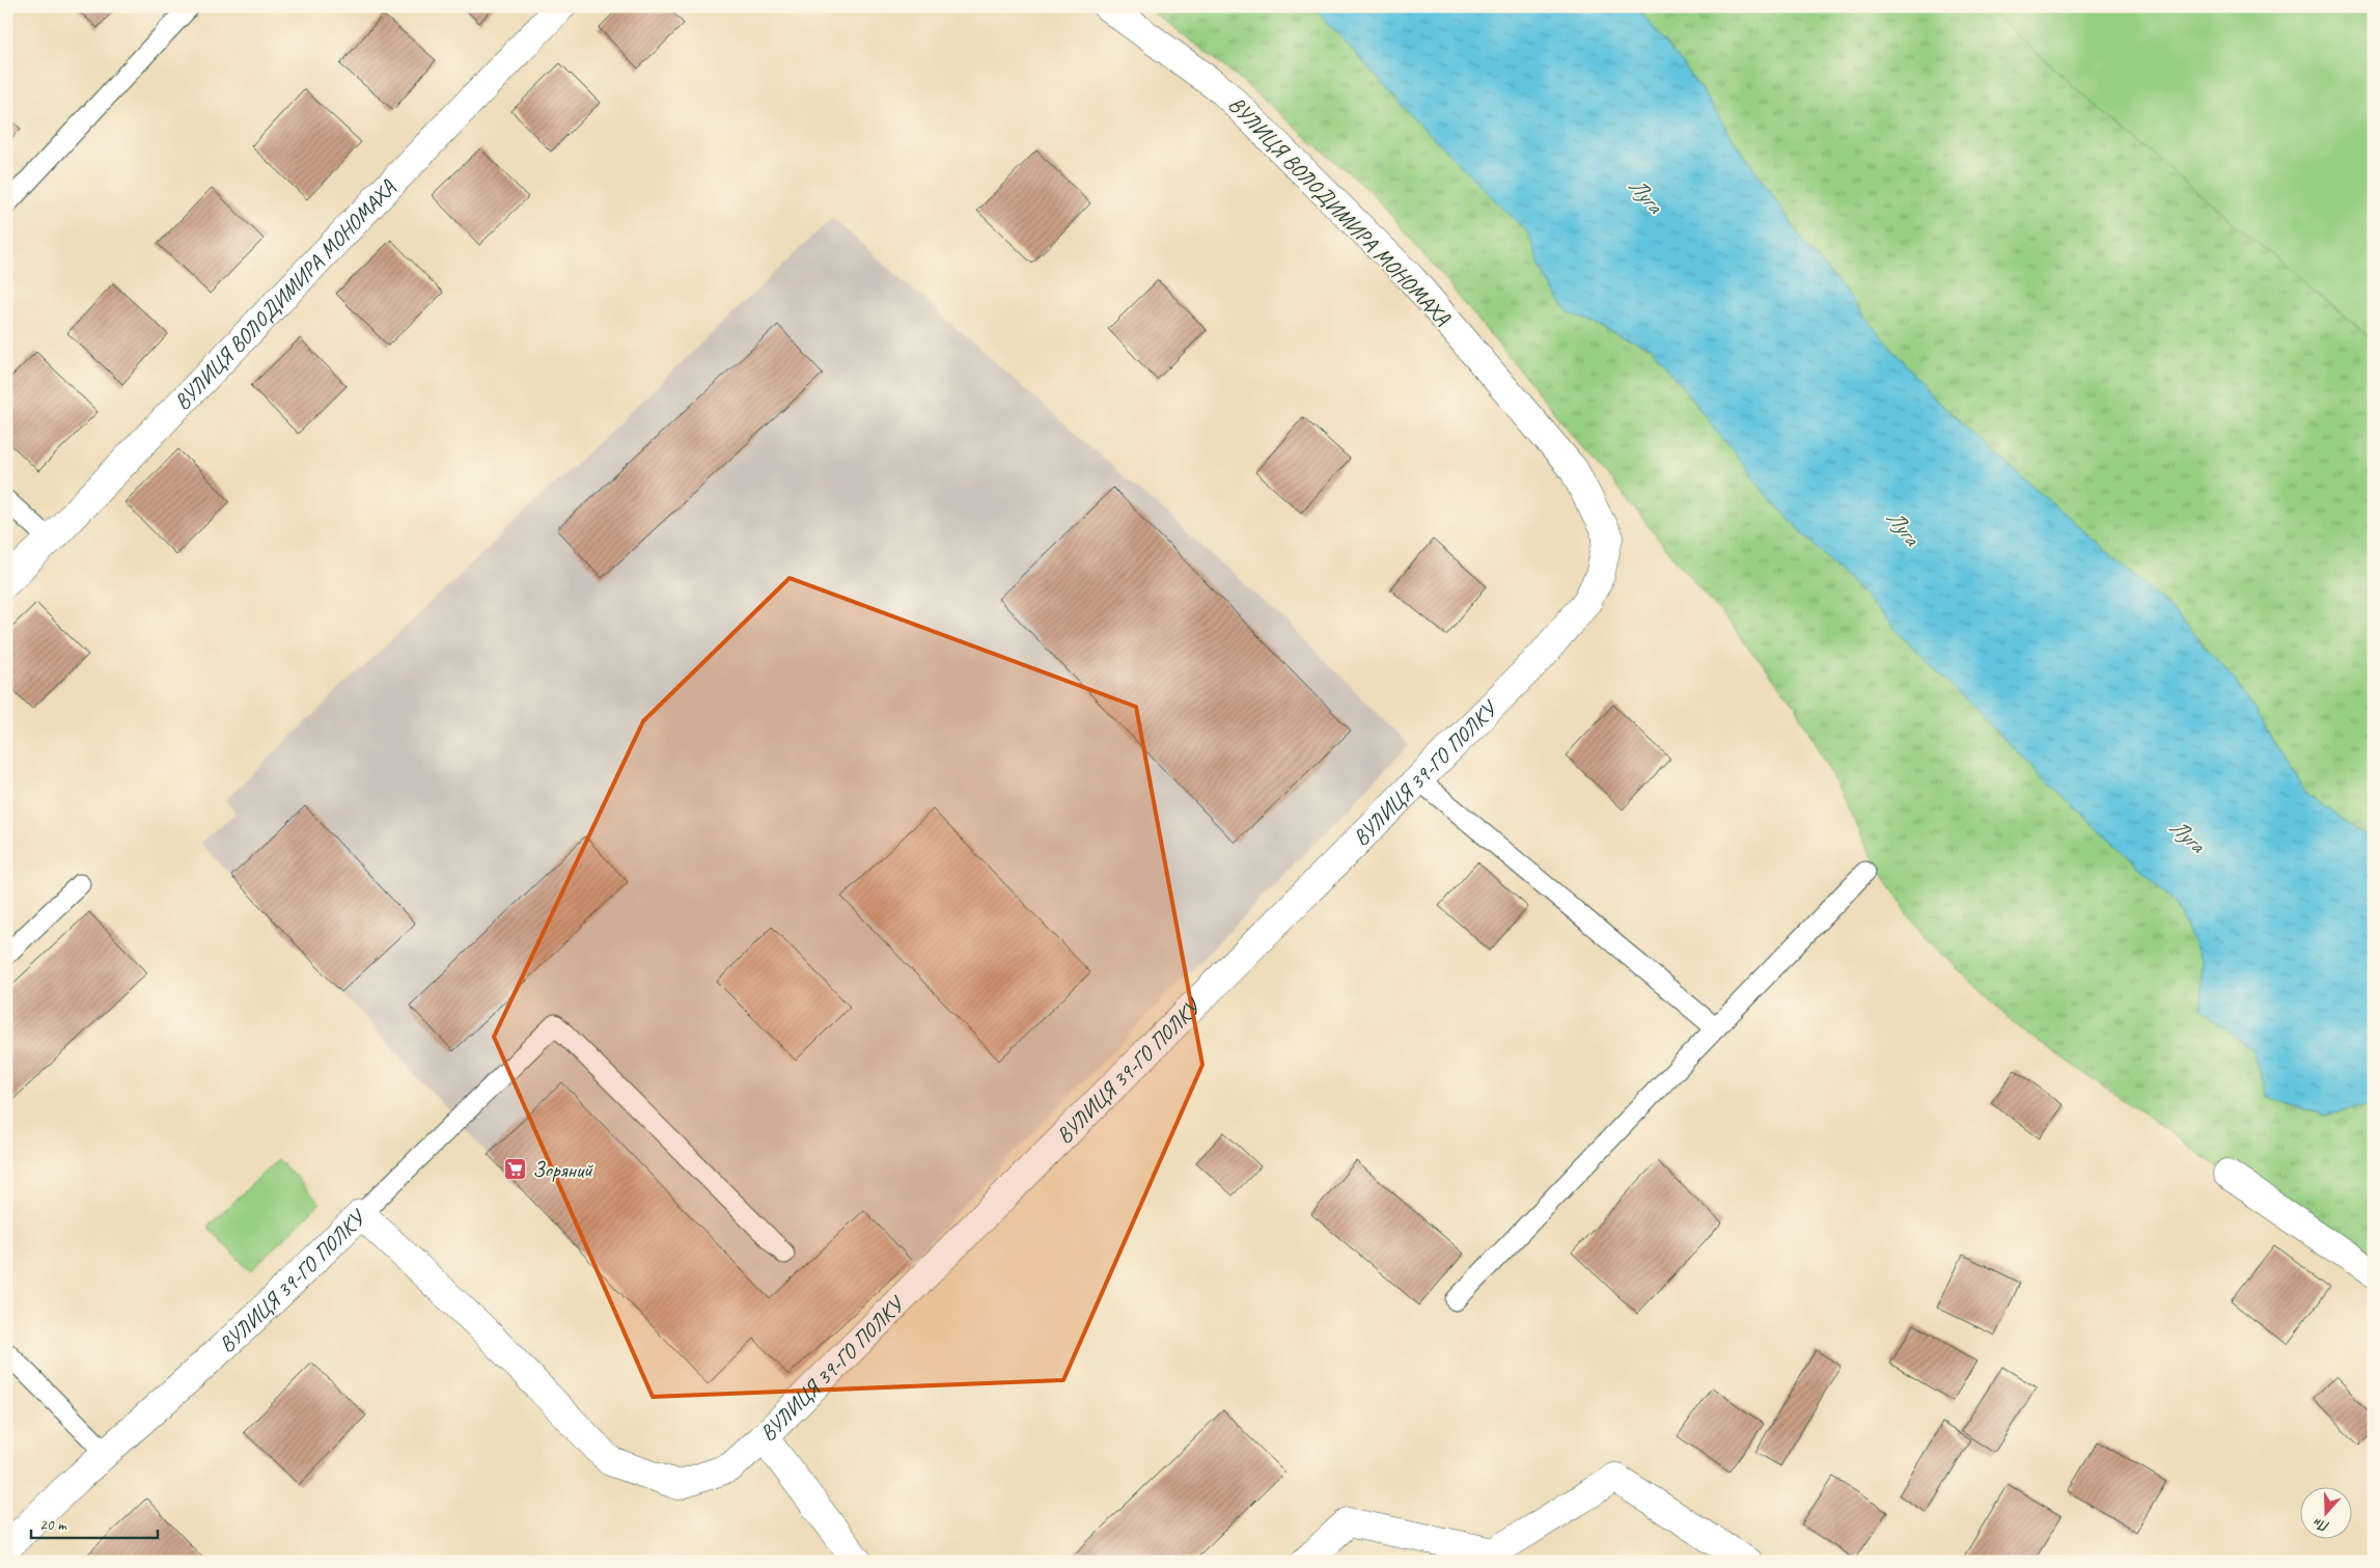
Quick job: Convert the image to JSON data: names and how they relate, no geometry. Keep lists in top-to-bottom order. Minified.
{"streets":{"street":["ВУЛИЦЯ ВОЛОДИМИРА МОНОМАХА","ВУЛИЦЯ 39-ГО ПОЛКУ"]},"crossings":[["ВУЛИЦЯ ВОЛОДИМИРА МОНОМАХА","ВУЛИЦЯ 39-ГО ПОЛКУ"]],"water":["Луга"],"places":{"supermarket":["Зоряний"]},"scale_bar":"20 m","north":"bottom"}
